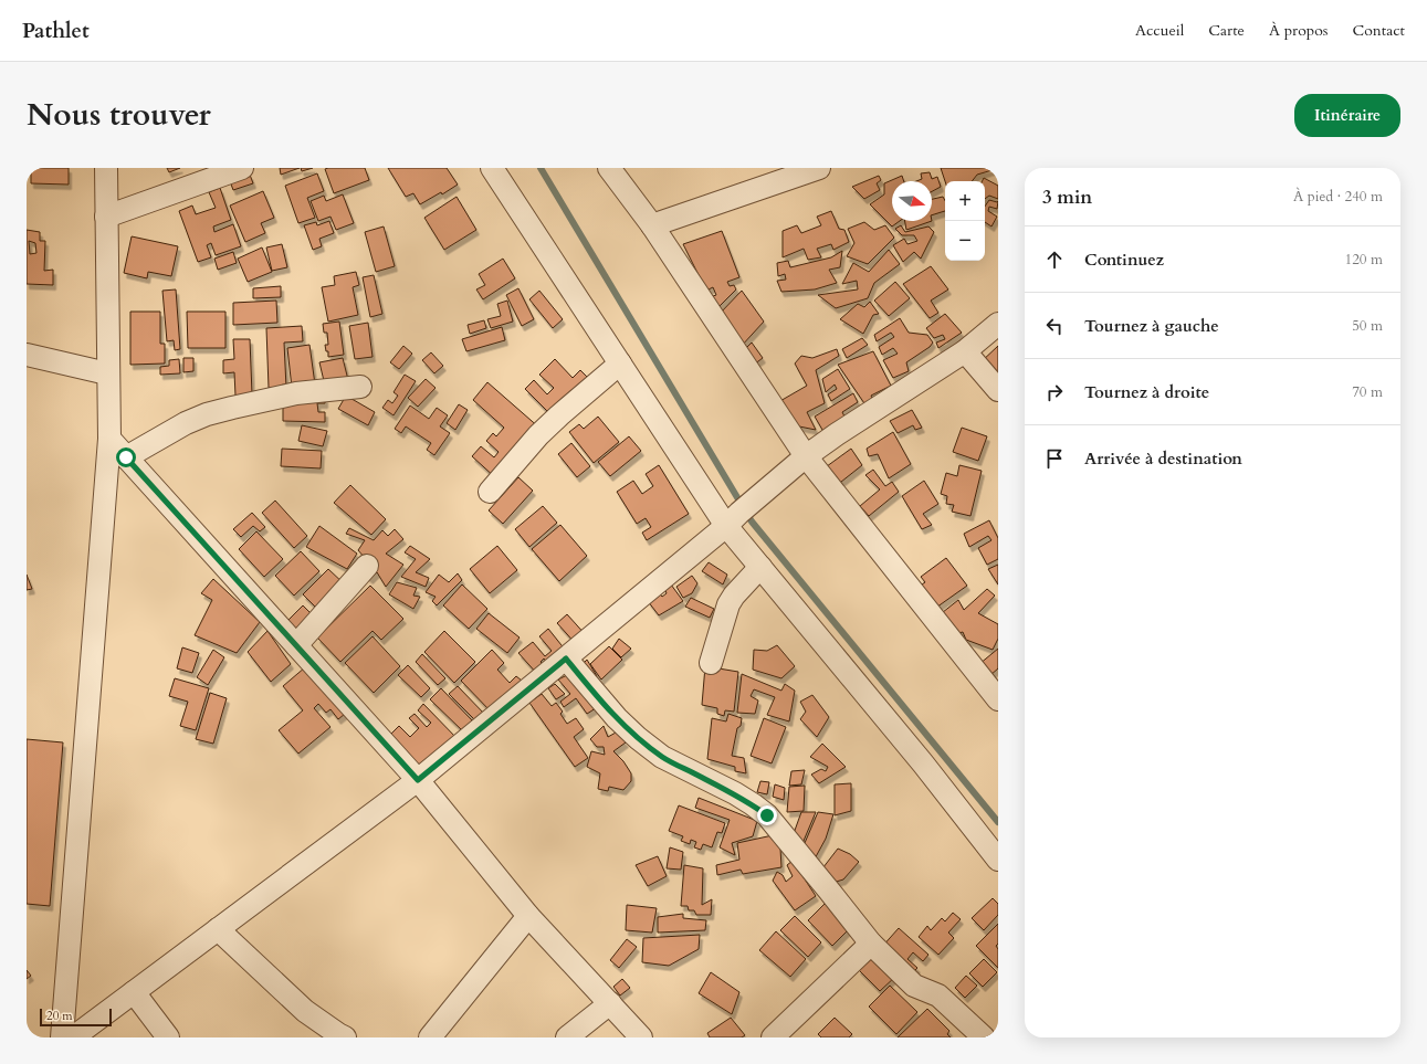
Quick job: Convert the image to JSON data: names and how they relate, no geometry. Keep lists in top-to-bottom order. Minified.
{"scale_bar":"20 m","north":"right","page":{"header":"Pathlet","nav":["Accueil","Carte","À propos","Contact"],"title":"Nous trouver","buttons":"Itinéraire","heading":["3 min","À pied · 240 m"],"map_buttons":["+","−"],"list":[["Continuez","120 m"],["Tournez à gauche","50 m"],["Tournez à droite","70 m"],"Arrivée à destination"],"scale":"20 m"}}
